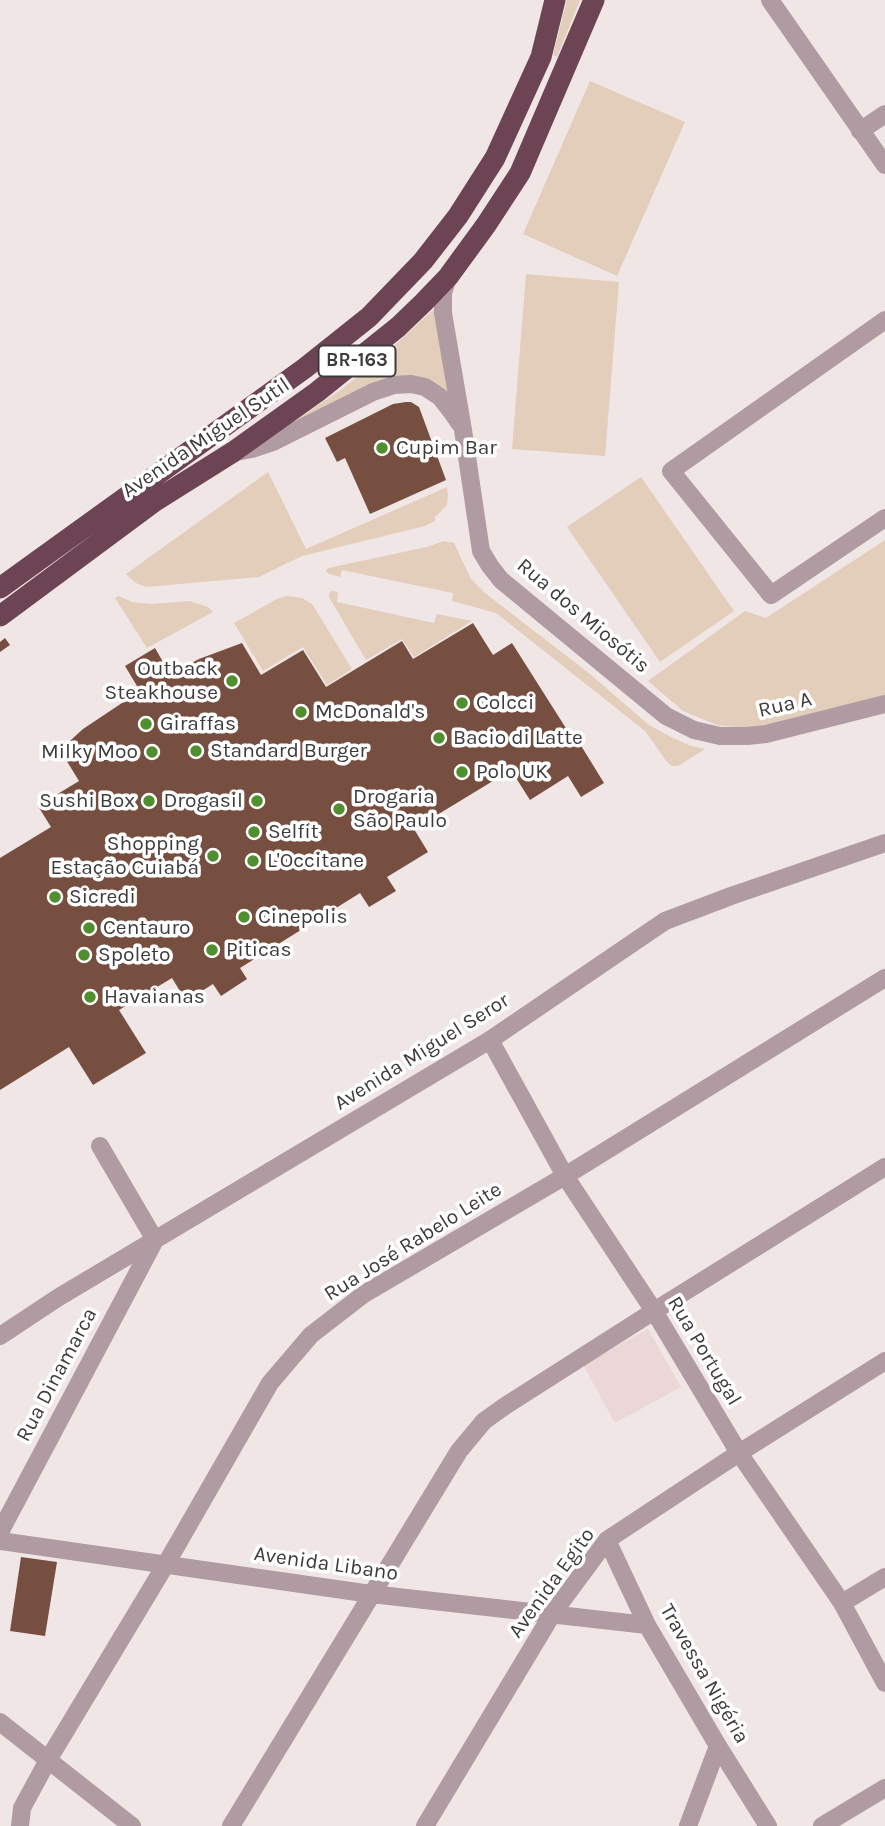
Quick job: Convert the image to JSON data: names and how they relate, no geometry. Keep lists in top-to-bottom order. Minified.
{"streets":{"highway":["BR-163","Avenida Miguel Sutil"],"street":["Rua dos Miosótis","Rua A","Avenida Miguel Seror","Rua José Rabelo Leite","Rua Portugal","Rua Dinamarca","Avenida Libano","Avenida Egito","Travessa Nigéria"]},"crossings":[["Avenida Miguel Sutil","Rua dos Miosótis"],["Rua dos Miosótis","Rua A"],["Avenida Miguel Seror","Rua Portugal"],["Avenida Miguel Seror","Rua Dinamarca"],["Rua José Rabelo Leite","Rua Portugal"],["Rua José Rabelo Leite","Avenida Libano"],["Rua Portugal","Avenida Egito"],["Avenida Libano","Avenida Egito"],["Avenida Libano","Travessa Nigéria"],["Avenida Egito","Travessa Nigéria"]],"places":["Cupim Bar","Outback Steakhouse","Colcci","McDonald's","Giraffas","Bacio di Latte","Standard Burger","Milky Moo","Polo UK","Sushi Box","Drogasil","Drogaria São Paulo","Selfit","Shopping Estação Cuiabá","L'Occitane","Sicredi","Cinepolis","Centauro","Piticas","Spoleto","Havaianas"]}
